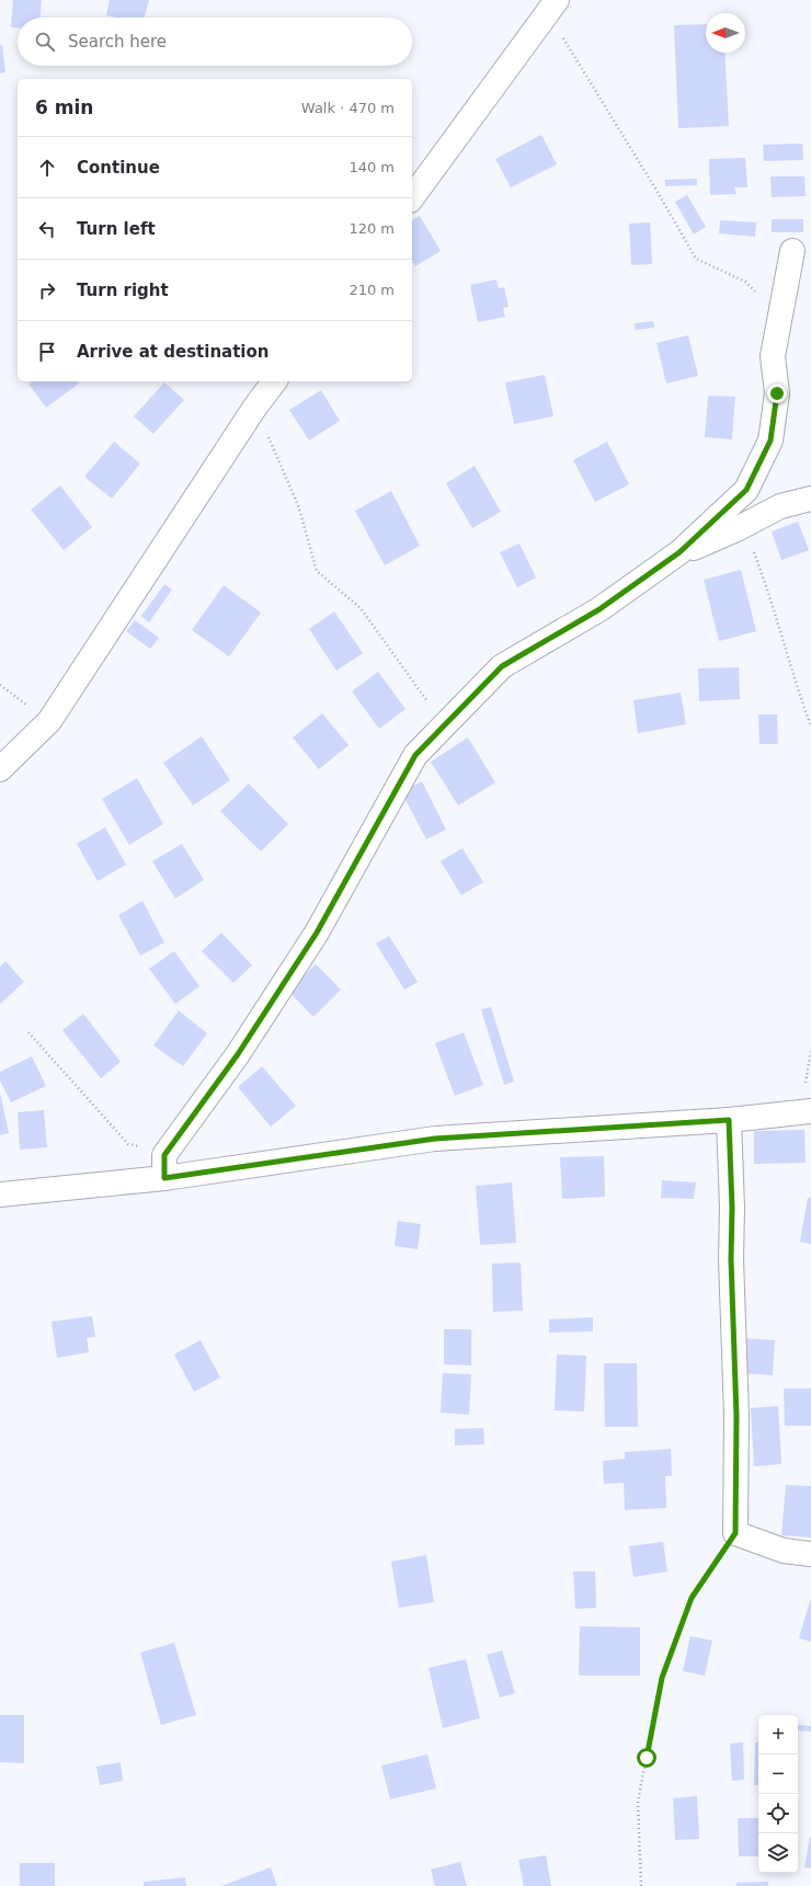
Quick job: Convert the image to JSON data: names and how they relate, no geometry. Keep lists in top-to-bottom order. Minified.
{"north":"left","page":{"search":"Search here","heading":["6 min","Walk · 470 m"],"list":[["Continue","140 m"],["Turn left","120 m"],["Turn right","210 m"],"Arrive at destination"],"map_buttons":["+","−"]}}
